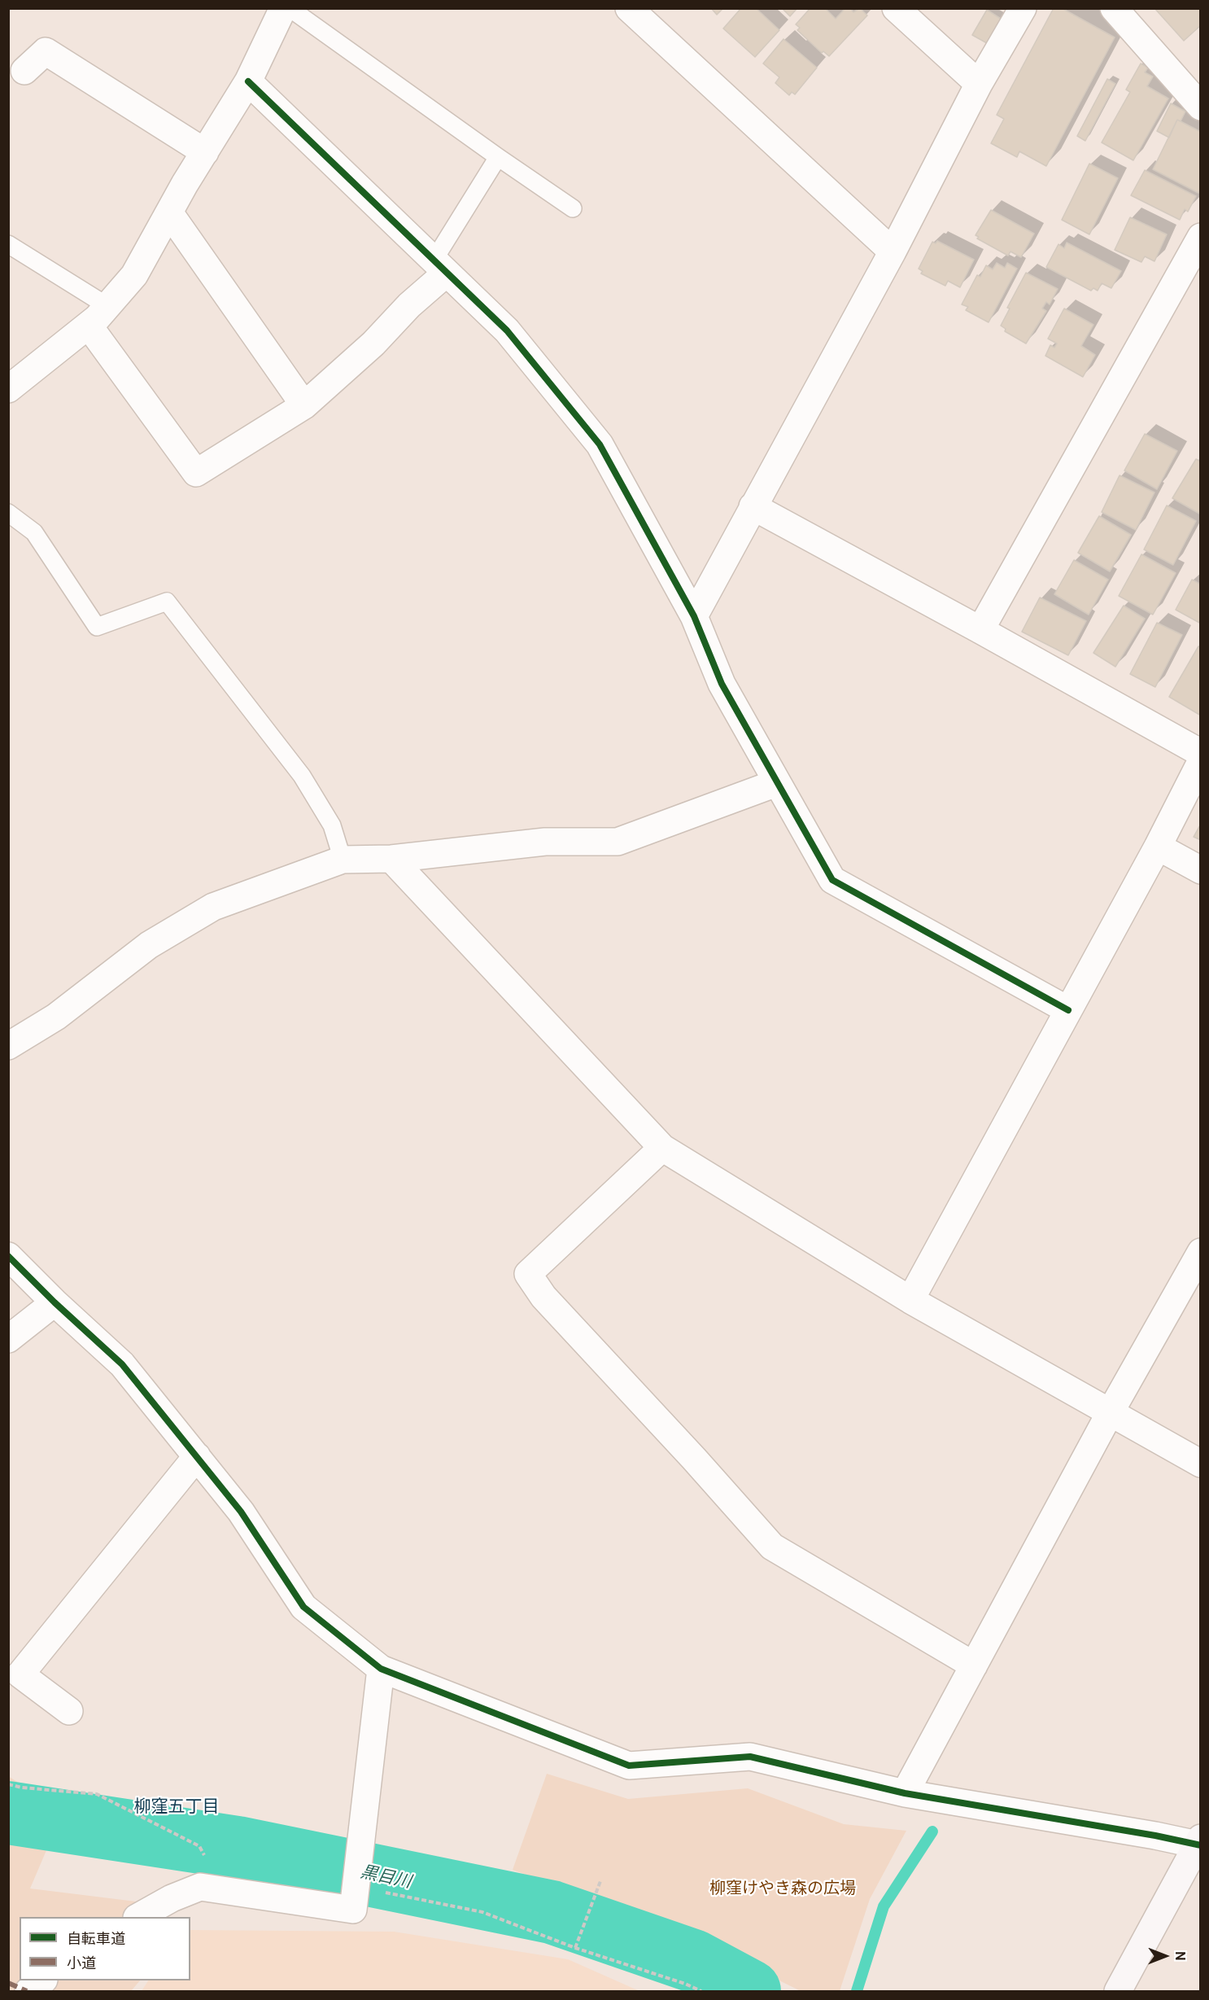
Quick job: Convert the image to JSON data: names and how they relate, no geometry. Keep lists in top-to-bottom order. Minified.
{"districts":["柳窪五丁目"],"water":["黒目川"],"parks":["柳窪けやき森の広場"],"legend":["自転車道","小道"],"north":"right"}
